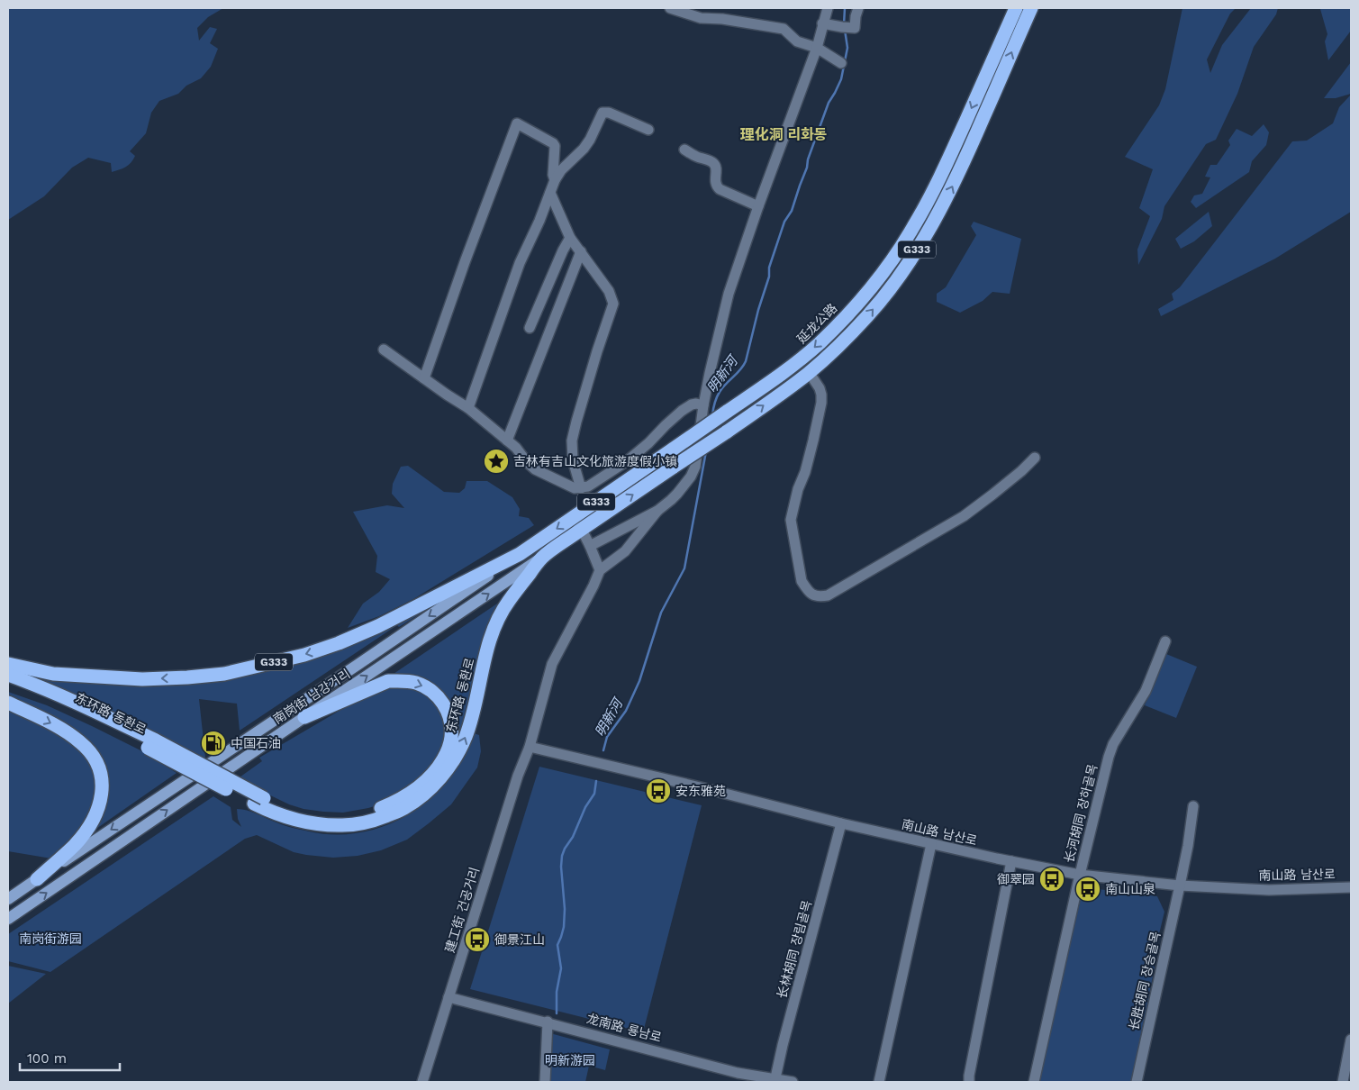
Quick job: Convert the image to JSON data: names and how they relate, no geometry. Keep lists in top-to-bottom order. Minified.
{"streets":{"highway":["G333","延龙公路","东环路 동환로"],"main road":["南岗街 남강거리"],"street":["长河胡同 장하골목","南山路 남산로","建工街 건공거리","长林胡同 장림골목","长胜胡同 장승골목","龙南路 룡남로"]},"crossings":[["G333","东环路 동환로"],["G333","南岗街 남강거리"],["延龙公路","东环路 동환로"],["延龙公路","南岗街 남강거리"],["东环路 동환로","南岗街 남강거리"],["长河胡同 장하골목","南山路 남산로"],["南山路 남산로","建工街 건공거리"],["南山路 남산로","长林胡同 장림골목"],["南山路 남산로","长胜胡同 장승골목"],["建工街 건공거리","龙南路 룡남로"],["长林胡同 장림골목","龙南路 룡남로"]],"districts":["理化洞 리화동"],"water":["明新河"],"parks":["南岗街游园","明新游园"],"places":{"place":["吉林有吉山文化旅游度假小镇"],"fuel station":["中国石油"],"bus stop":["安东雅苑","御翠园","南山山泉","御景江山"]},"scale_bar":"100 m"}
